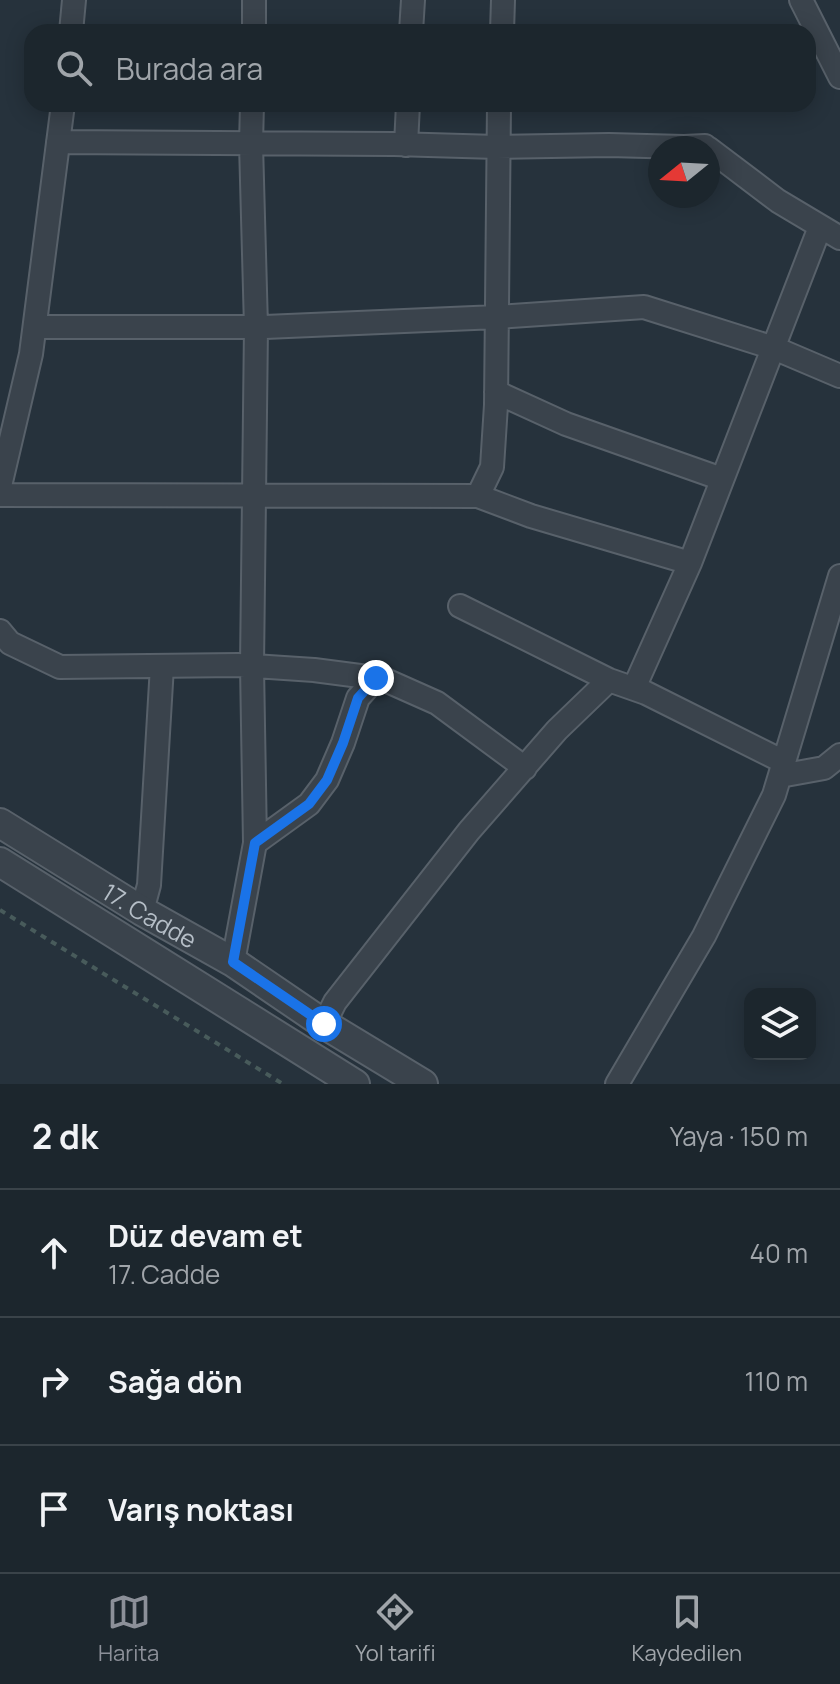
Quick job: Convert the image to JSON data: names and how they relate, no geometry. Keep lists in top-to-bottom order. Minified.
{"streets":{"street":["17. Cadde"]},"north":"left","page":{"search":"Burada ara","heading":["2 dk","Yaya · 150 m"],"list":[["Düz devam et","17. Cadde","40 m"],["Sağa dön","110 m"],"Varış noktası"],"nav":["Harita","Yol tarifi","Kaydedilen"]}}
